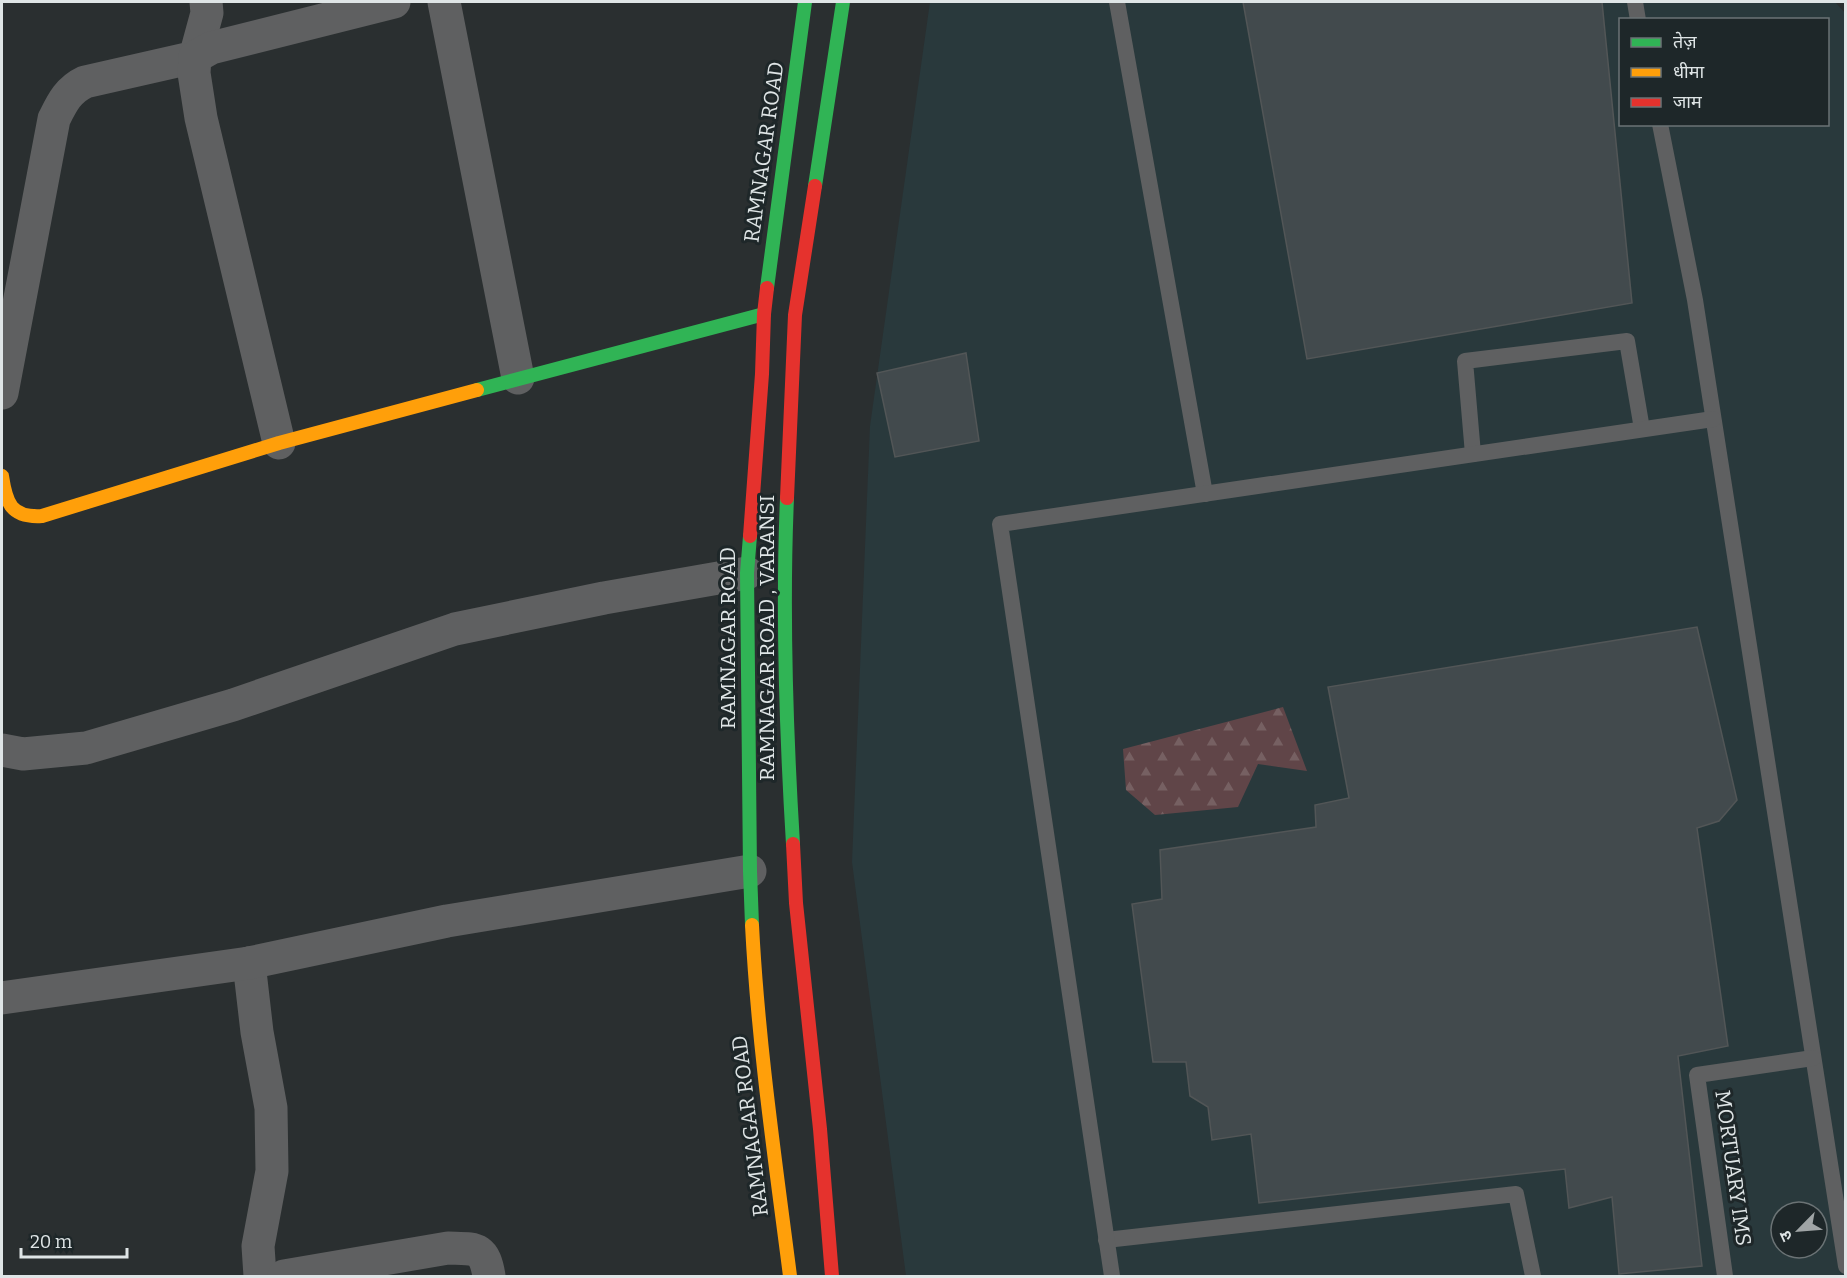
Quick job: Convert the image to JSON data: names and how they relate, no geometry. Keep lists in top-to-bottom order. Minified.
{"streets":{"main road":["RAMNAGAR ROAD","RAMNAGAR ROAD , VARANSI"],"lane":["MORTUARY IMS"]},"legend":["तेज़","धीमा","जाम"],"scale_bar":"20 m","north":"bottom left"}
